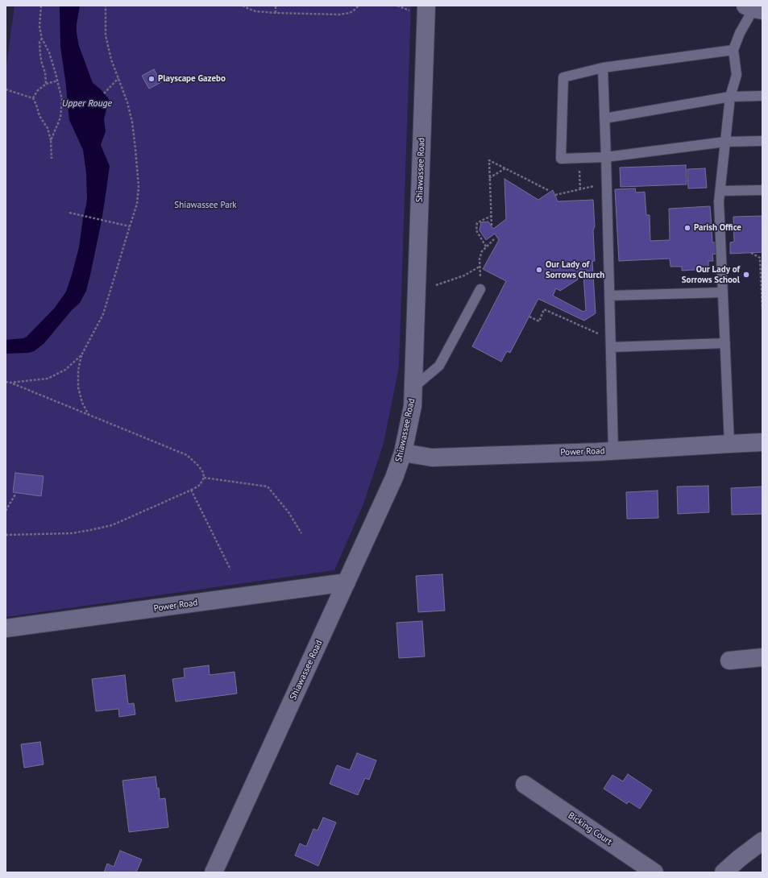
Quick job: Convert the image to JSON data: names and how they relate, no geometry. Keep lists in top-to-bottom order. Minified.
{"streets":{"street":["Shiawassee Road","Power Road","Bicking Court"]},"crossings":[["Shiawassee Road","Power Road"]],"water":["Upper Rouge"],"parks":["Shiawassee Park"],"places":["Playscape Gazebo","Parish Office","Our Lady of Sorrows Church","Our Lady of Sorrows School"]}
